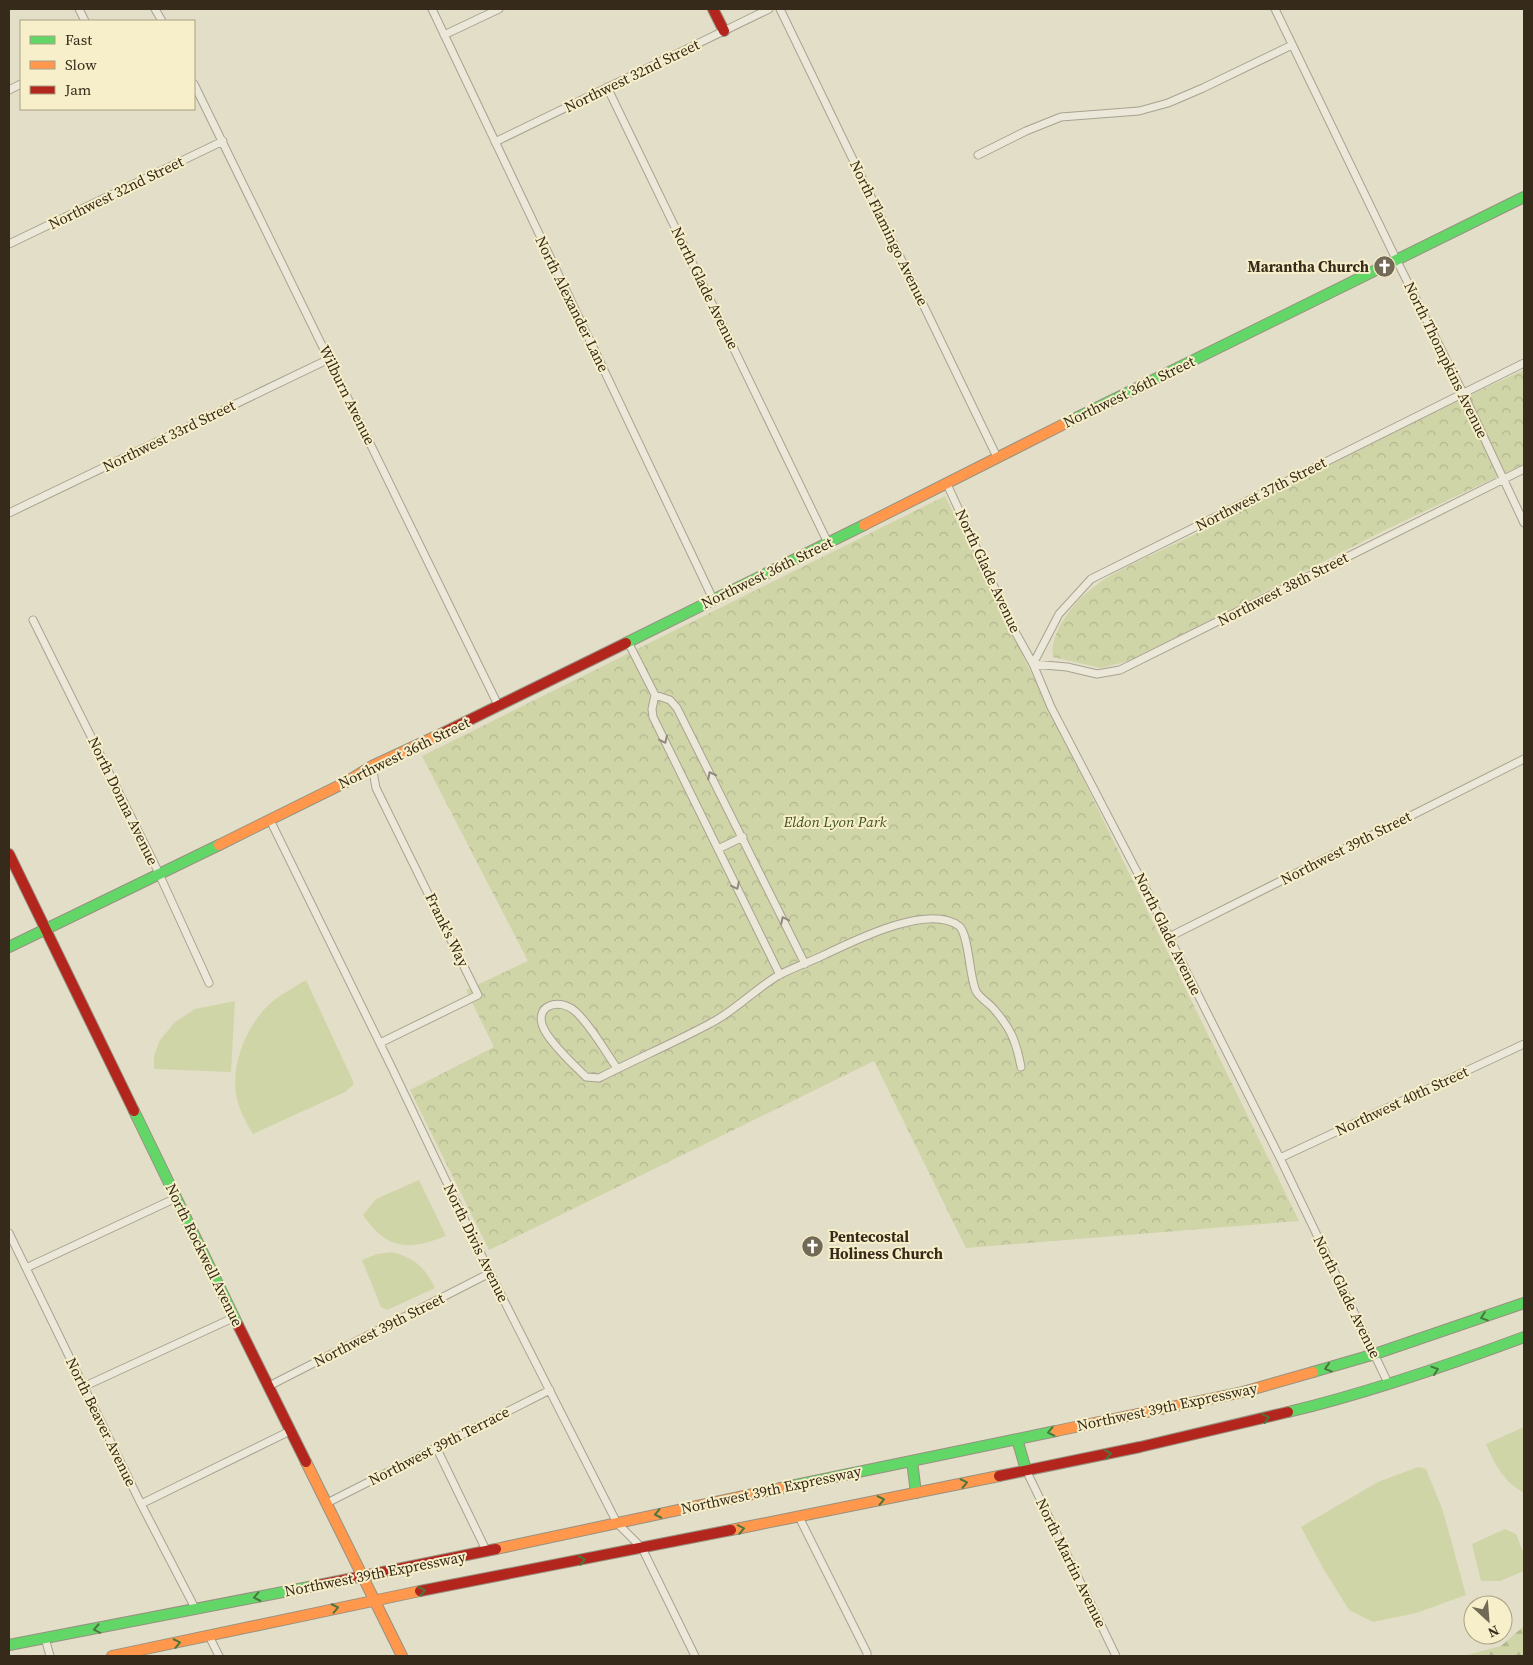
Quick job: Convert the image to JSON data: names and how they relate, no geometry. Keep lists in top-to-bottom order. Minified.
{"streets":{"main road":["Northwest 36th Street","North Rockwell Avenue","Northwest 39th Expressway"],"street":["Northwest 32nd Street","North Flamingo Avenue","North Glade Avenue","North Alexander Lane","North Thompkins Avenue","Wilburn Avenue","Northwest 33rd Street","Northwest 37th Street","Northwest 38th Street","North Donna Avenue","Northwest 39th Street","Frank's Way","Northwest 40th Street","North Divis Avenue","North Beaver Avenue","Northwest 39th Terrace","North Martin Avenue"]},"crossings":[["Northwest 32nd Street","North Glade Avenue"],["Northwest 32nd Street","North Alexander Lane"],["Northwest 32nd Street","Wilburn Avenue"],["North Flamingo Avenue","Northwest 36th Street"],["North Glade Avenue","Northwest 36th Street"],["North Glade Avenue","Northwest 37th Street"],["North Glade Avenue","Northwest 38th Street"],["North Glade Avenue","Northwest 39th Street"],["North Glade Avenue","Northwest 40th Street"],["North Glade Avenue","Northwest 39th Expressway"],["North Alexander Lane","Northwest 36th Street"],["North Thompkins Avenue","Northwest 36th Street"],["North Thompkins Avenue","Northwest 37th Street"],["North Thompkins Avenue","Northwest 38th Street"],["Northwest 36th Street","Wilburn Avenue"],["Northwest 36th Street","North Donna Avenue"],["Northwest 36th Street","Frank's Way"],["Northwest 36th Street","North Divis Avenue"],["Northwest 36th Street","North Rockwell Avenue"],["Wilburn Avenue","Northwest 33rd Street"],["Northwest 37th Street","Northwest 38th Street"],["Northwest 39th Street","North Divis Avenue"],["Northwest 39th Street","North Rockwell Avenue"],["Frank's Way","North Divis Avenue"],["North Divis Avenue","Northwest 39th Expressway"],["North Divis Avenue","Northwest 39th Terrace"],["North Rockwell Avenue","Northwest 39th Expressway"],["North Rockwell Avenue","Northwest 39th Terrace"],["Northwest 39th Expressway","North Beaver Avenue"],["Northwest 39th Expressway","North Martin Avenue"]],"parks":["Eldon Lyon Park"],"places":{"church":["Marantha Church","Pentecostal Holiness Church"]},"legend":["Fast","Slow","Jam"],"north":"bottom right"}
